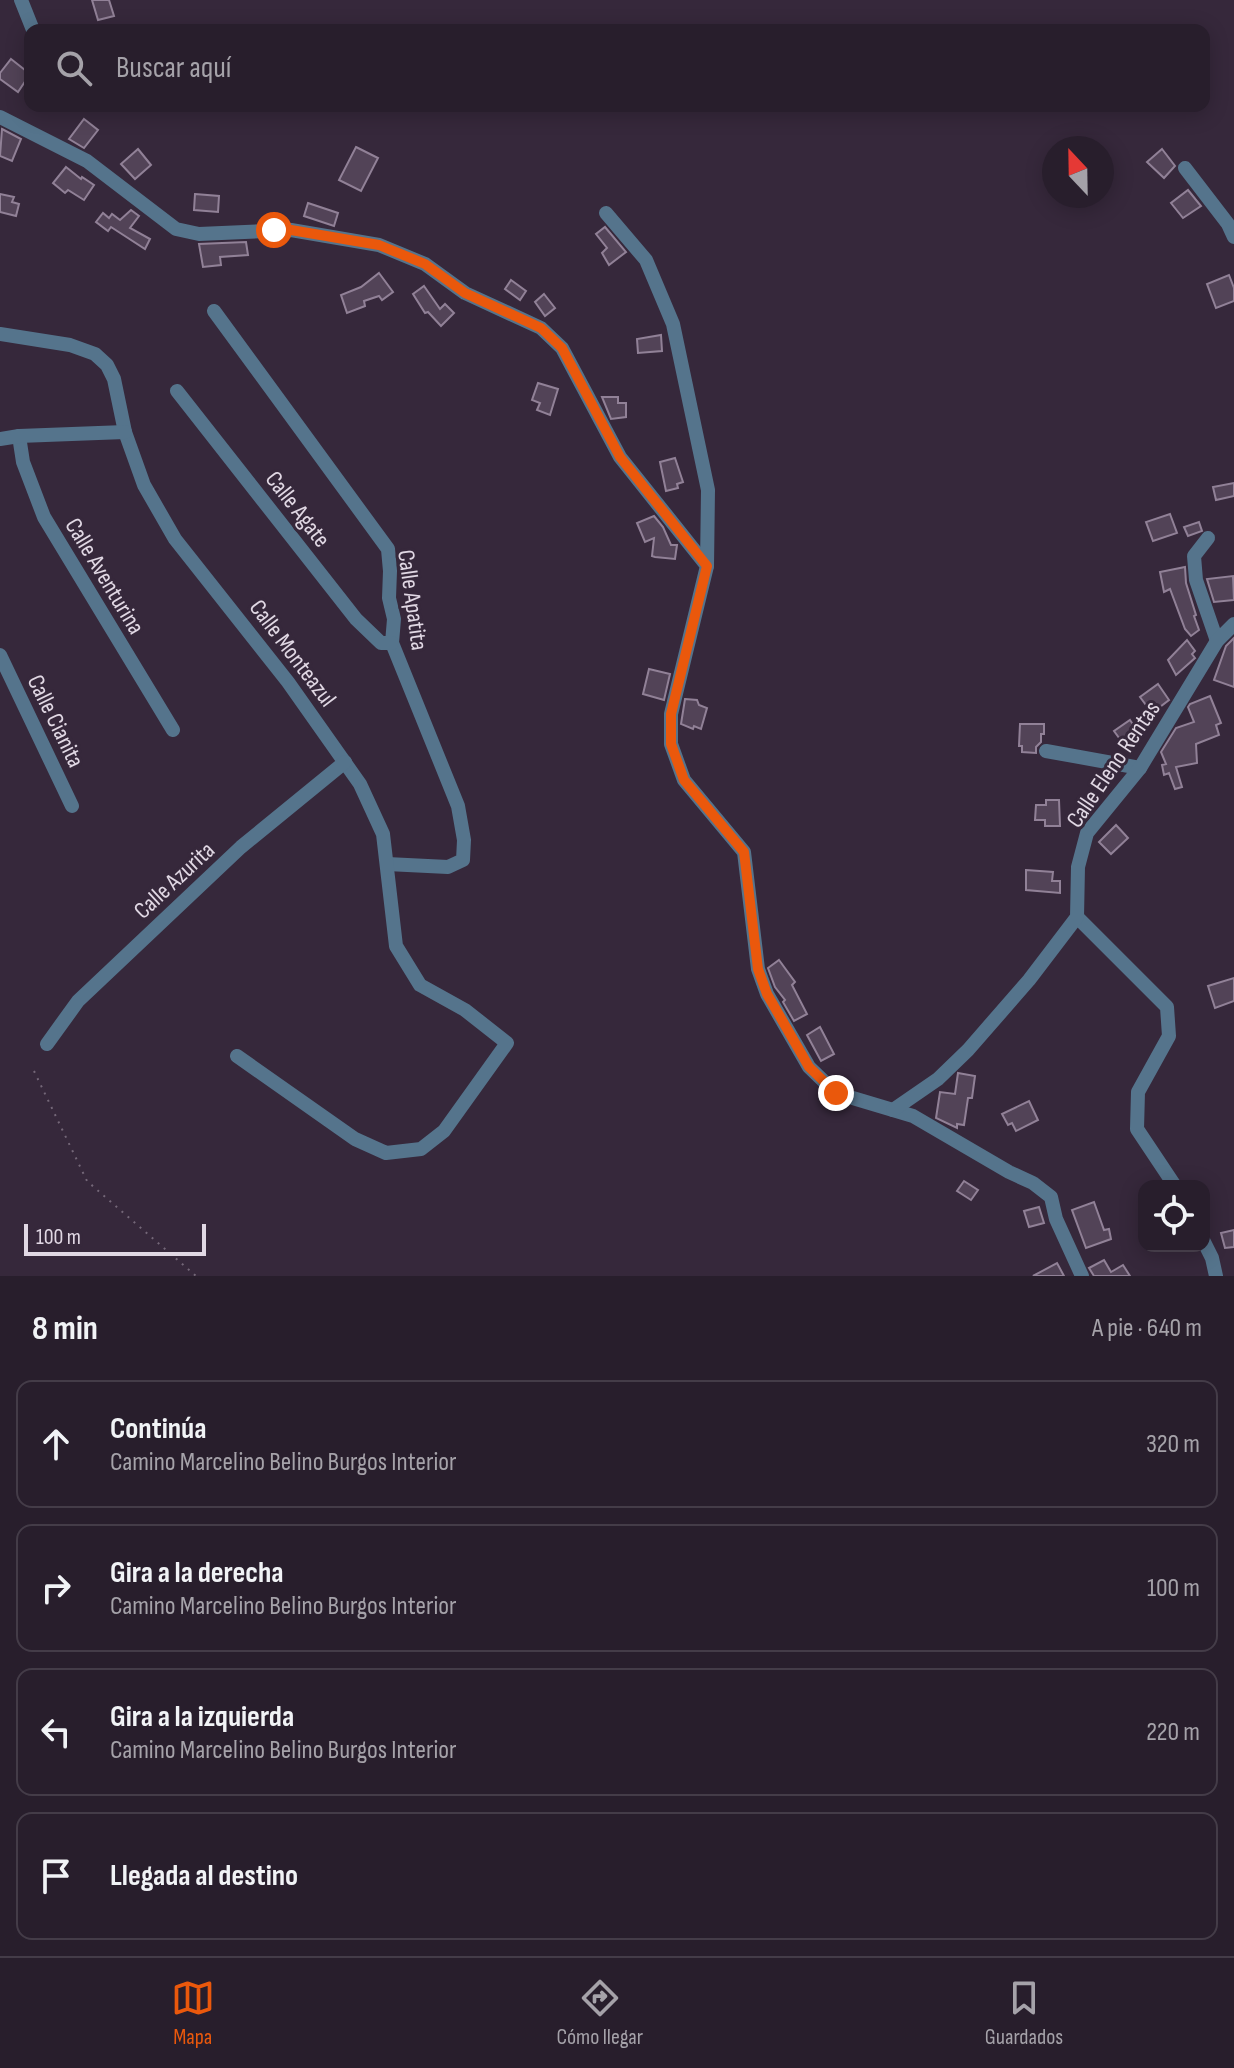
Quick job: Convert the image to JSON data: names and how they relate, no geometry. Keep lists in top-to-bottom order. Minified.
{"streets":{"street":["Calle Agate","Calle Aventurina","Calle Apatita","Calle Monteazul","Calle Cianita","Calle Eleno Rentas","Calle Azurita"]},"crossings":[["Calle Agate","Calle Apatita"],["Calle Apatita","Calle Monteazul"],["Calle Monteazul","Calle Azurita"]],"scale_bar":"100 m","north":"top","page":{"search":"Buscar aquí","scale":"100 m","heading":["8 min","A pie · 640 m"],"list":[["Continúa","Camino Marcelino Belino Burgos Interior","320 m"],["Gira a la derecha","Camino Marcelino Belino Burgos Interior","100 m"],["Gira a la izquierda","Camino Marcelino Belino Burgos Interior","220 m"],"Llegada al destino"],"nav":["Mapa","Cómo llegar","Guardados"]}}
